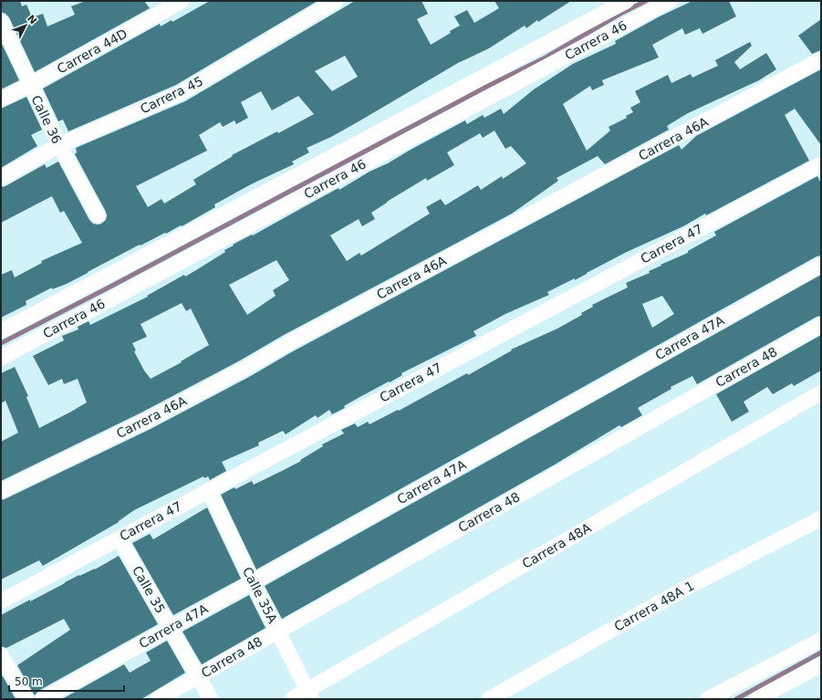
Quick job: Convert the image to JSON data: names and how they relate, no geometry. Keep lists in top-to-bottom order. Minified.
{"streets":{"street":["Carrera 46","Carrera 44D","Carrera 45","Calle 36","Carrera 46A","Carrera 47","Carrera 47A","Carrera 48","Carrera 48A","Calle 35","Calle 35A","Carrera 48A 1"]},"crossings":[["Carrera 44D","Calle 36"],["Carrera 45","Calle 36"],["Carrera 47","Calle 35"],["Carrera 47","Calle 35A"],["Carrera 47A","Calle 35"],["Carrera 47A","Calle 35A"],["Carrera 48","Calle 35"],["Carrera 48","Calle 35A"],["Carrera 48A","Calle 35A"]],"scale_bar":"50 m","north":"top right"}
